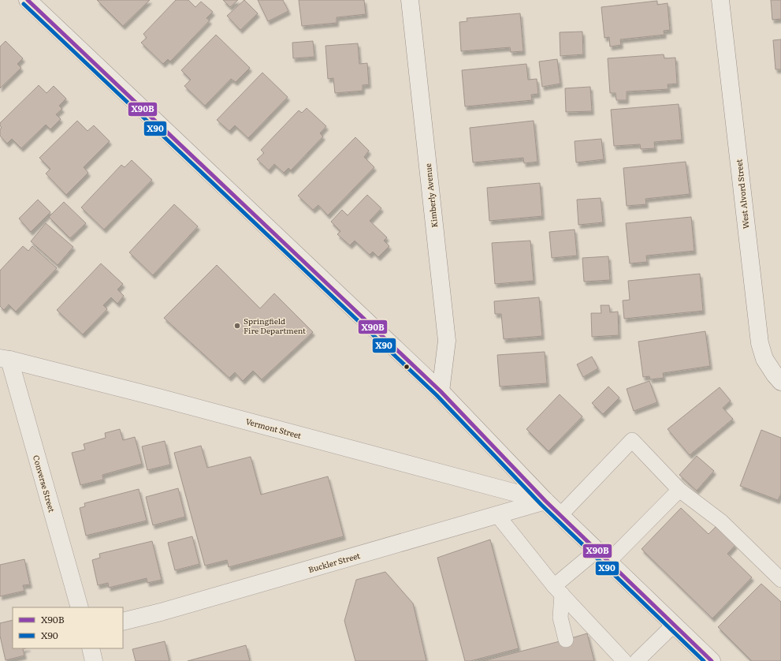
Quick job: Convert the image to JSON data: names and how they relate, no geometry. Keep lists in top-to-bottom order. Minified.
{"streets":{"street":["West Alvord Street","Kimberly Avenue","Vermont Street","Converse Street","Buckler Street"]},"crossings":[["Vermont Street","Converse Street"],["Vermont Street","Buckler Street"]],"places":["Springfield Fire Department"],"lines":["transit line X90B","transit line X90"],"legend":["X90B","X90"]}
